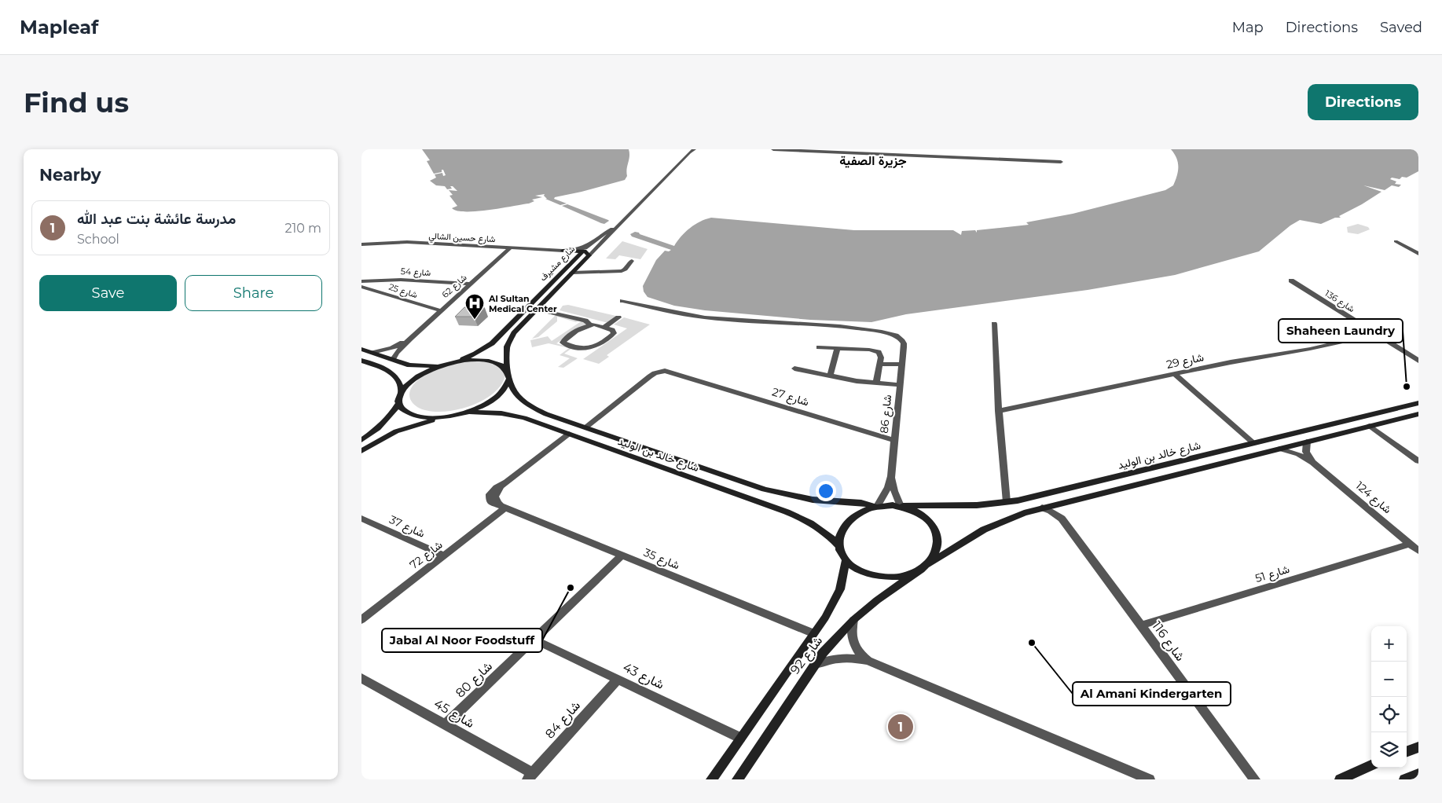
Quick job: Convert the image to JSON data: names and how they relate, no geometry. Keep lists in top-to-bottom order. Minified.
{"streets":{"main road":["شارع مشيرف","شارع خالد بن الوليد","شارع 92"],"street":["شارع حسين الشالي","شارع 54","شارع 62","شارع 25","شارع 136","شارع 29","شارع 27","شارع 86","شارع 124","شارع 37","شارع 72","شارع 35","شارع 51","شارع 116","شارع 43","شارع 80","شارع 45","شارع 84"]},"crossings":[["شارع حسين الشالي","شارع مشيرف"],["شارع حسين الشالي","شارع 62"],["شارع مشيرف","شارع خالد بن الوليد"],["شارع 54","شارع 62"],["شارع 62","شارع 25"],["شارع 136","شارع 29"],["شارع 27","شارع 86"],["شارع 27","شارع خالد بن الوليد"],["شارع 86","شارع خالد بن الوليد"],["شارع 86","شارع 92"],["شارع خالد بن الوليد","شارع 92"],["شارع 124","شارع 51"],["شارع 37","شارع 72"],["شارع 72","شارع 35"],["شارع 35","شارع 92"],["شارع 35","شارع 80"],["شارع 51","شارع 116"],["شارع 92","شارع 43"],["شارع 43","شارع 80"],["شارع 43","شارع 84"],["شارع 80","شارع 45"],["شارع 45","شارع 84"]],"districts":["جزيرة الصفية"],"places":{"hospital":["Al Sultan Medical Center"],"other":["Shaheen Laundry","Jabal Al Noor Foodstuff","Al Amani Kindergarten"]},"page":{"header":"Mapleaf","nav":["Map","Directions","Saved"],"buttons":["Directions",["Save","Share"]],"title":"Find us","heading":"Nearby","list":[{"mark":"1","name":"مدرسة عائشة بنت عبد الله","note":"School","value":"210 m"}],"map_buttons":["+","−"],"pins":"1"}}
